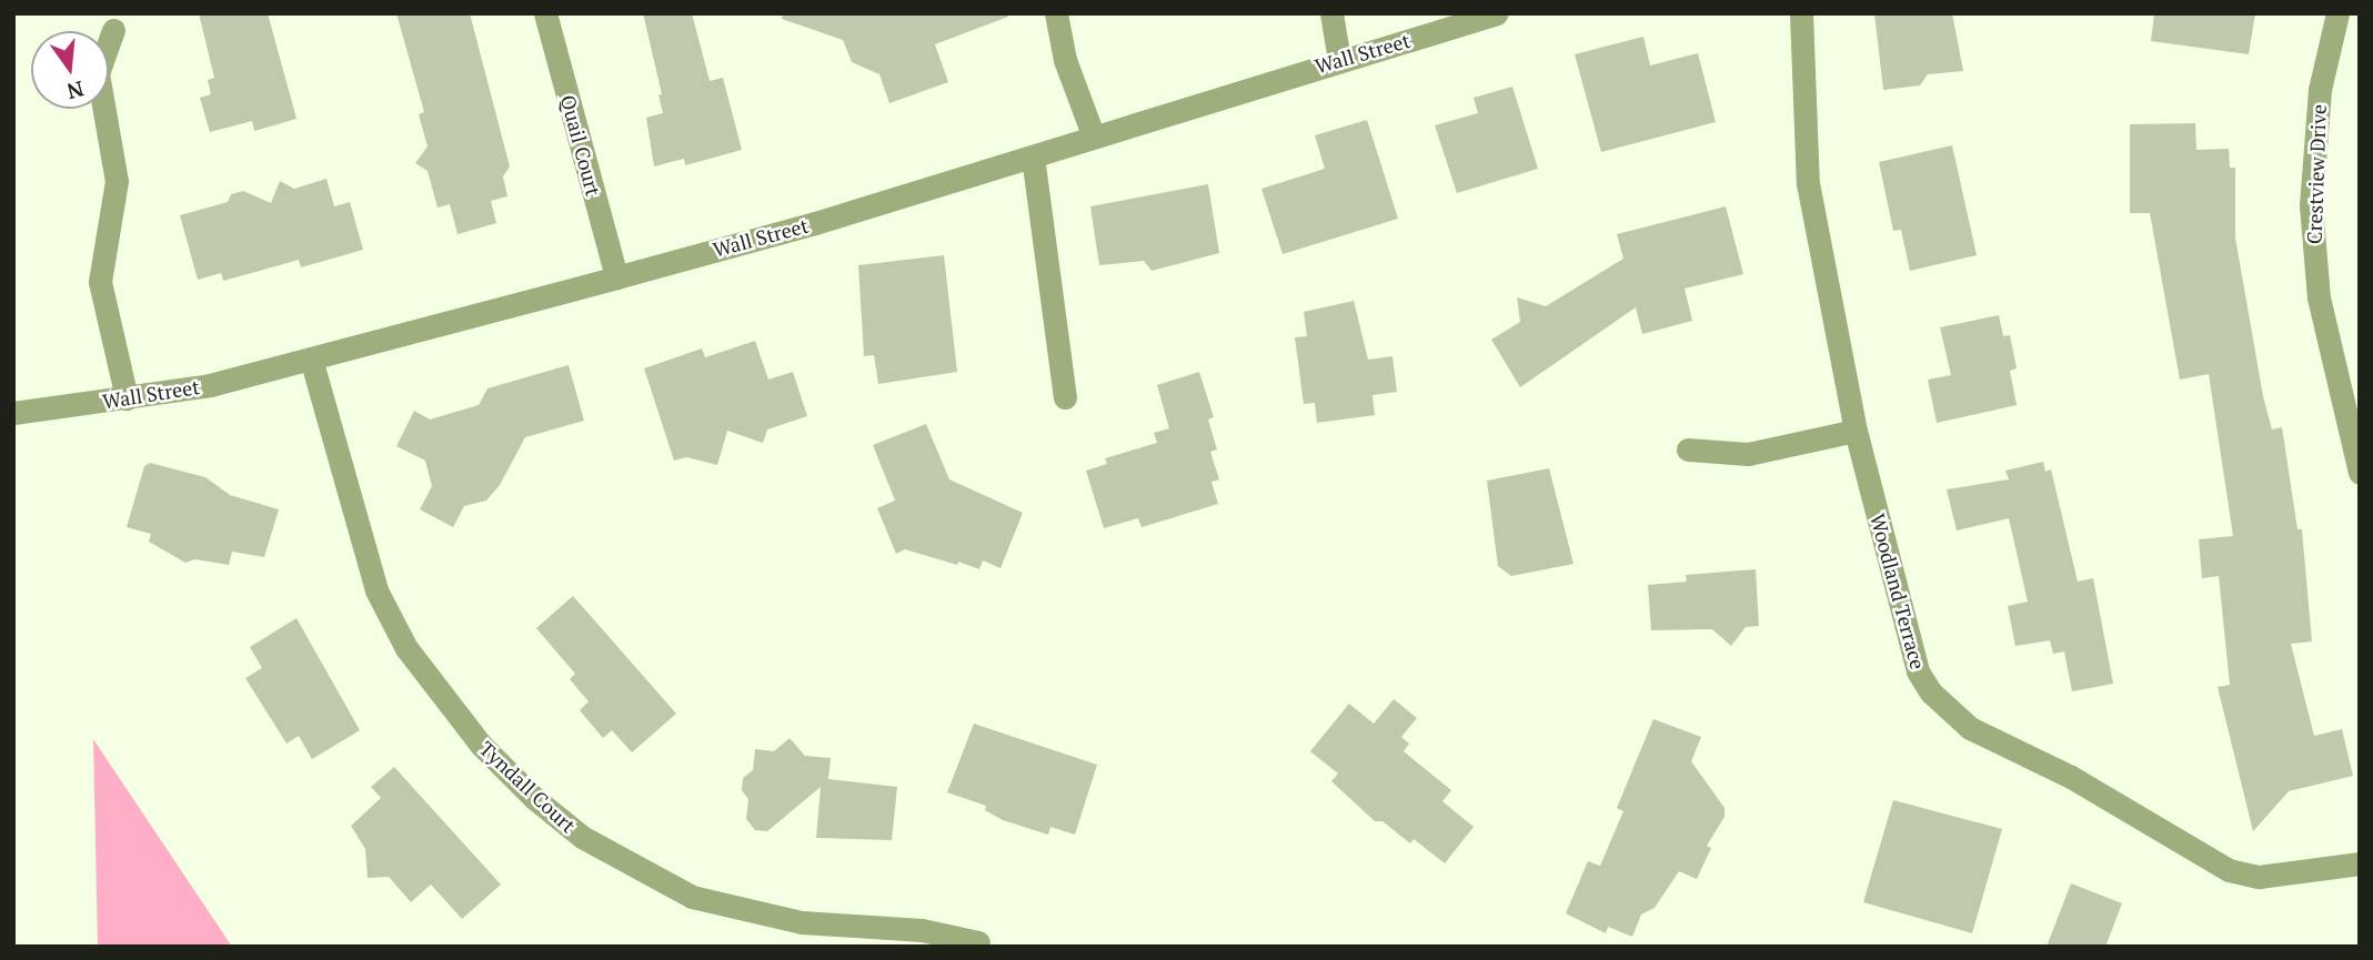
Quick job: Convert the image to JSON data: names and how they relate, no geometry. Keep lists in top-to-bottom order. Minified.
{"streets":{"street":["Wall Street","Quail Court","Crestview Drive","Woodland Terrace","Tyndall Court"]},"crossings":[["Wall Street","Quail Court"],["Wall Street","Tyndall Court"]],"north":"bottom"}
